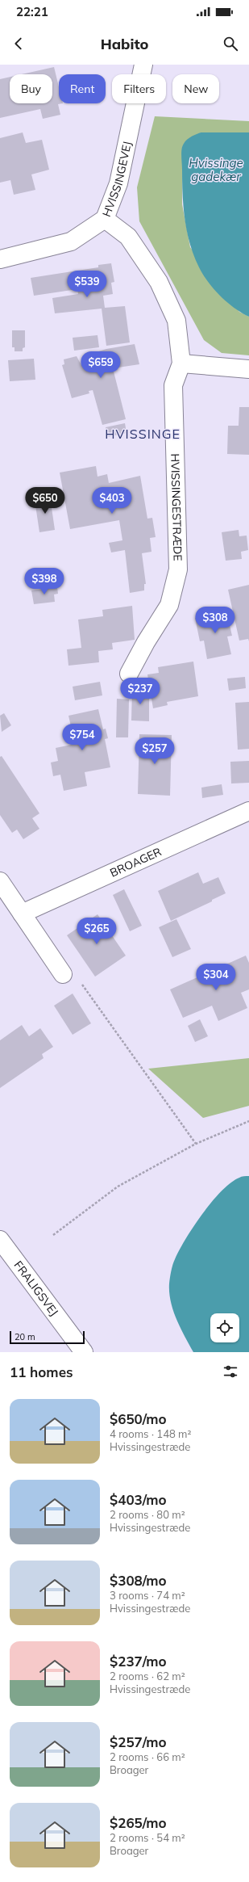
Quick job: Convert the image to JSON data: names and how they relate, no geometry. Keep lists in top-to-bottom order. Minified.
{"streets":{"street":["HVISSINGEVEJ","HVISSINGESTRÆDE","BROAGER","FRALIGSVEJ"]},"crossings":[["HVISSINGEVEJ","HVISSINGESTRÆDE"]],"districts":["HVISSINGE"],"water":["Hvissinge gadekær"],"scale_bar":"20 m","page":{"status":"22:21","header":"Habito","chip":["Buy","Rent","Filters","New"],"price":["$539","$659","$650","$403","$398","$308","$237","$754","$257","$265","$304"],"scale":"20 m","heading":"11 homes","list":[{"name":"$650/mo","note":"4 rooms · 148 m² · Hvissingestræde"},{"name":"$403/mo","note":"2 rooms · 80 m² · Hvissingestræde"},{"name":"$308/mo","note":"3 rooms · 74 m² · Hvissingestræde"},{"name":"$237/mo","note":"2 rooms · 62 m² · Hvissingestræde"},{"name":"$257/mo","note":"2 rooms · 66 m² · Broager"},{"name":"$265/mo","note":"2 rooms · 54 m² · Broager"}]}}
